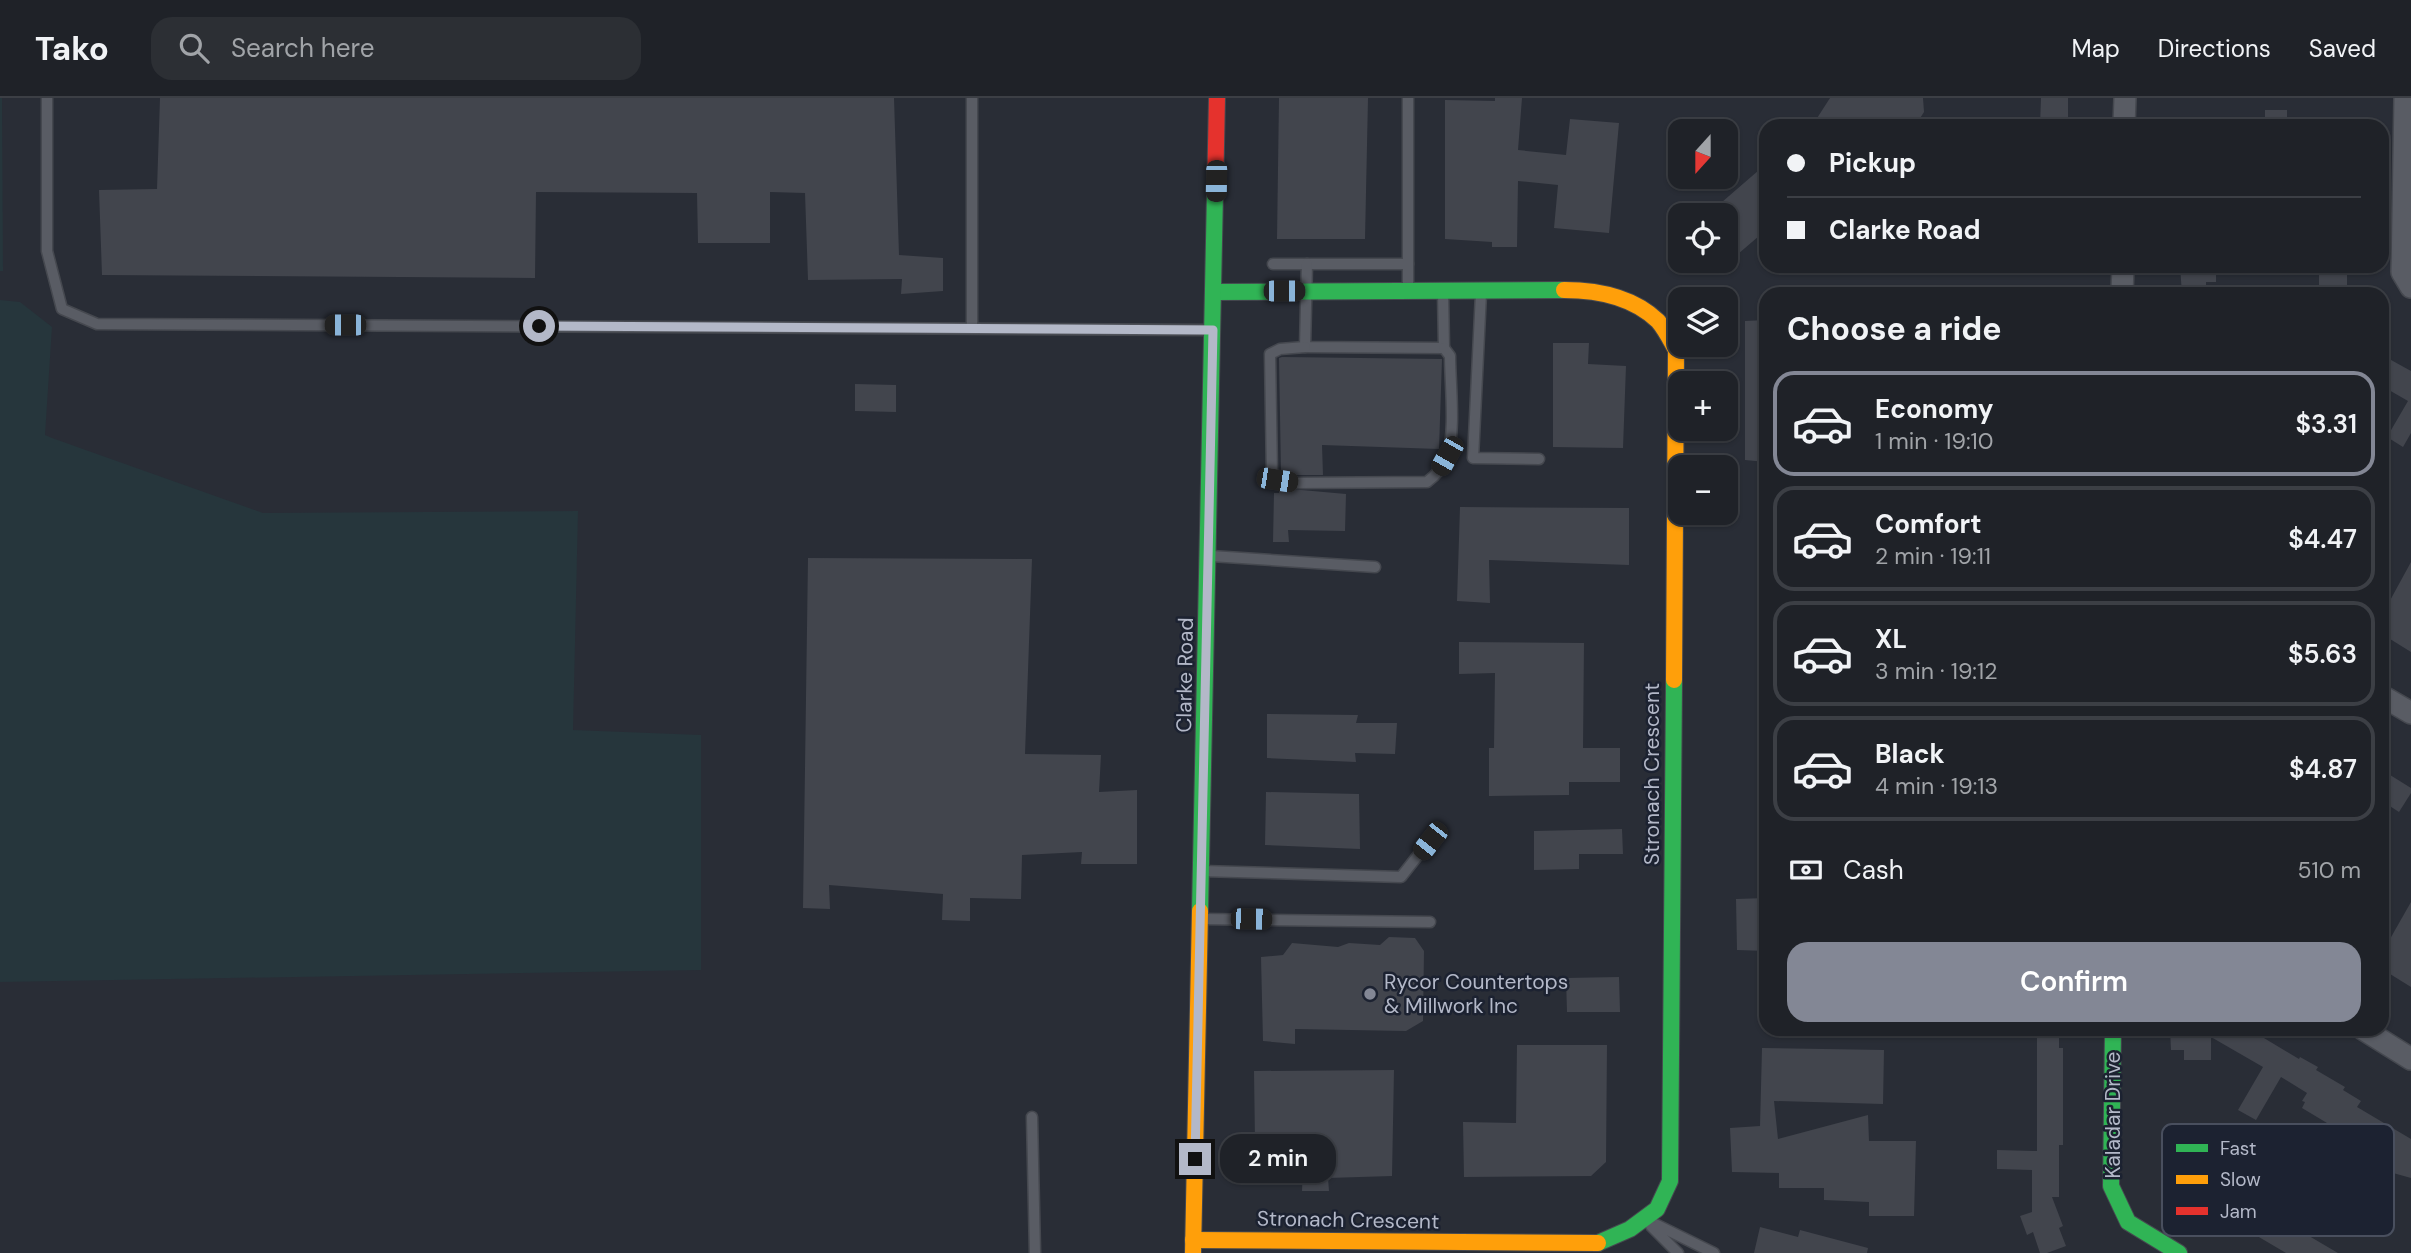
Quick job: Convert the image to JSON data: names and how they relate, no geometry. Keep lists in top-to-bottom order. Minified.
{"streets":{"street":["Clarke Road","Stronach Crescent","Kaladar Drive"]},"crossings":[["Clarke Road","Stronach Crescent"]],"places":["Rycor Countertops & Millwork Inc"],"legend":["Fast","Slow","Jam"],"north":"bottom","page":{"header":"Tako","search":"Search here","nav":["Map","Directions","Saved"],"map_buttons":["+","−"],"banner":["Pickup","Clarke Road"],"heading":"Choose a ride","list":[{"name":"Economy","note":"1 min · 19:10","value":"$3.31"},{"name":"Comfort","note":"2 min · 19:11","value":"$4.47"},{"name":"XL","note":"3 min · 19:12","value":"$5.63"},{"name":"Black","note":"4 min · 19:13","value":"$4.87"}],"pay":["Cash","510 m"],"buttons":"Confirm","bubble":"2 min"}}
